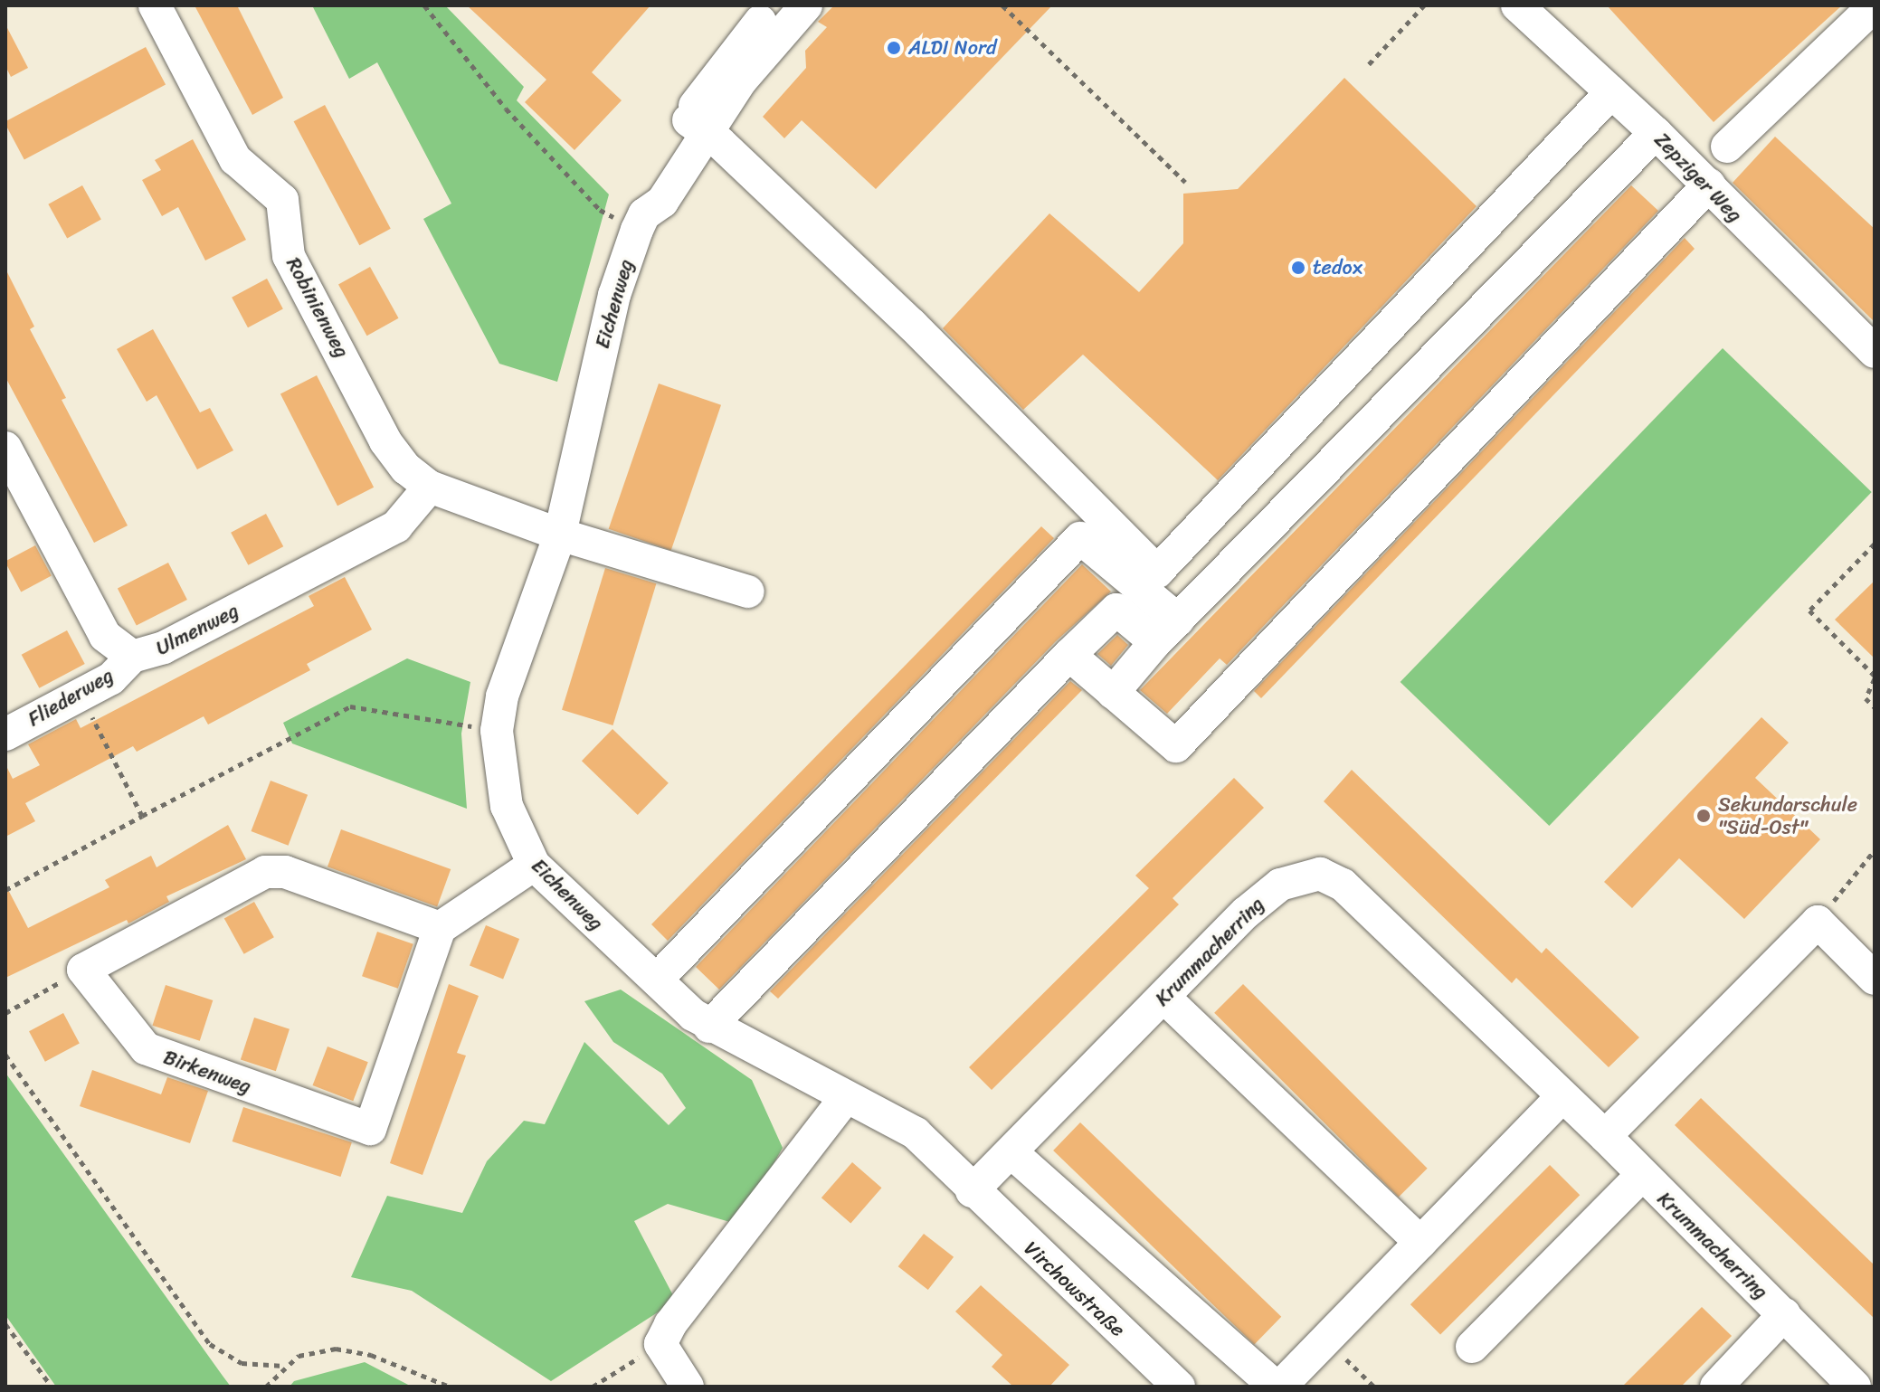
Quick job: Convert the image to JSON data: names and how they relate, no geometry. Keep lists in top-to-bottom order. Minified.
{"streets":{"street":["Zepziger Weg","Eichenweg","Robinienweg","Ulmenweg","Fliederweg","Krummacherring","Birkenweg","Virchowstraße"]},"crossings":[["Eichenweg","Robinienweg"],["Eichenweg","Krummacherring"],["Eichenweg","Virchowstraße"],["Robinienweg","Ulmenweg"],["Ulmenweg","Fliederweg"],["Krummacherring","Virchowstraße"]],"places":["ALDI Nord","tedox","Sekundarschule \"Süd-Ost\""]}
